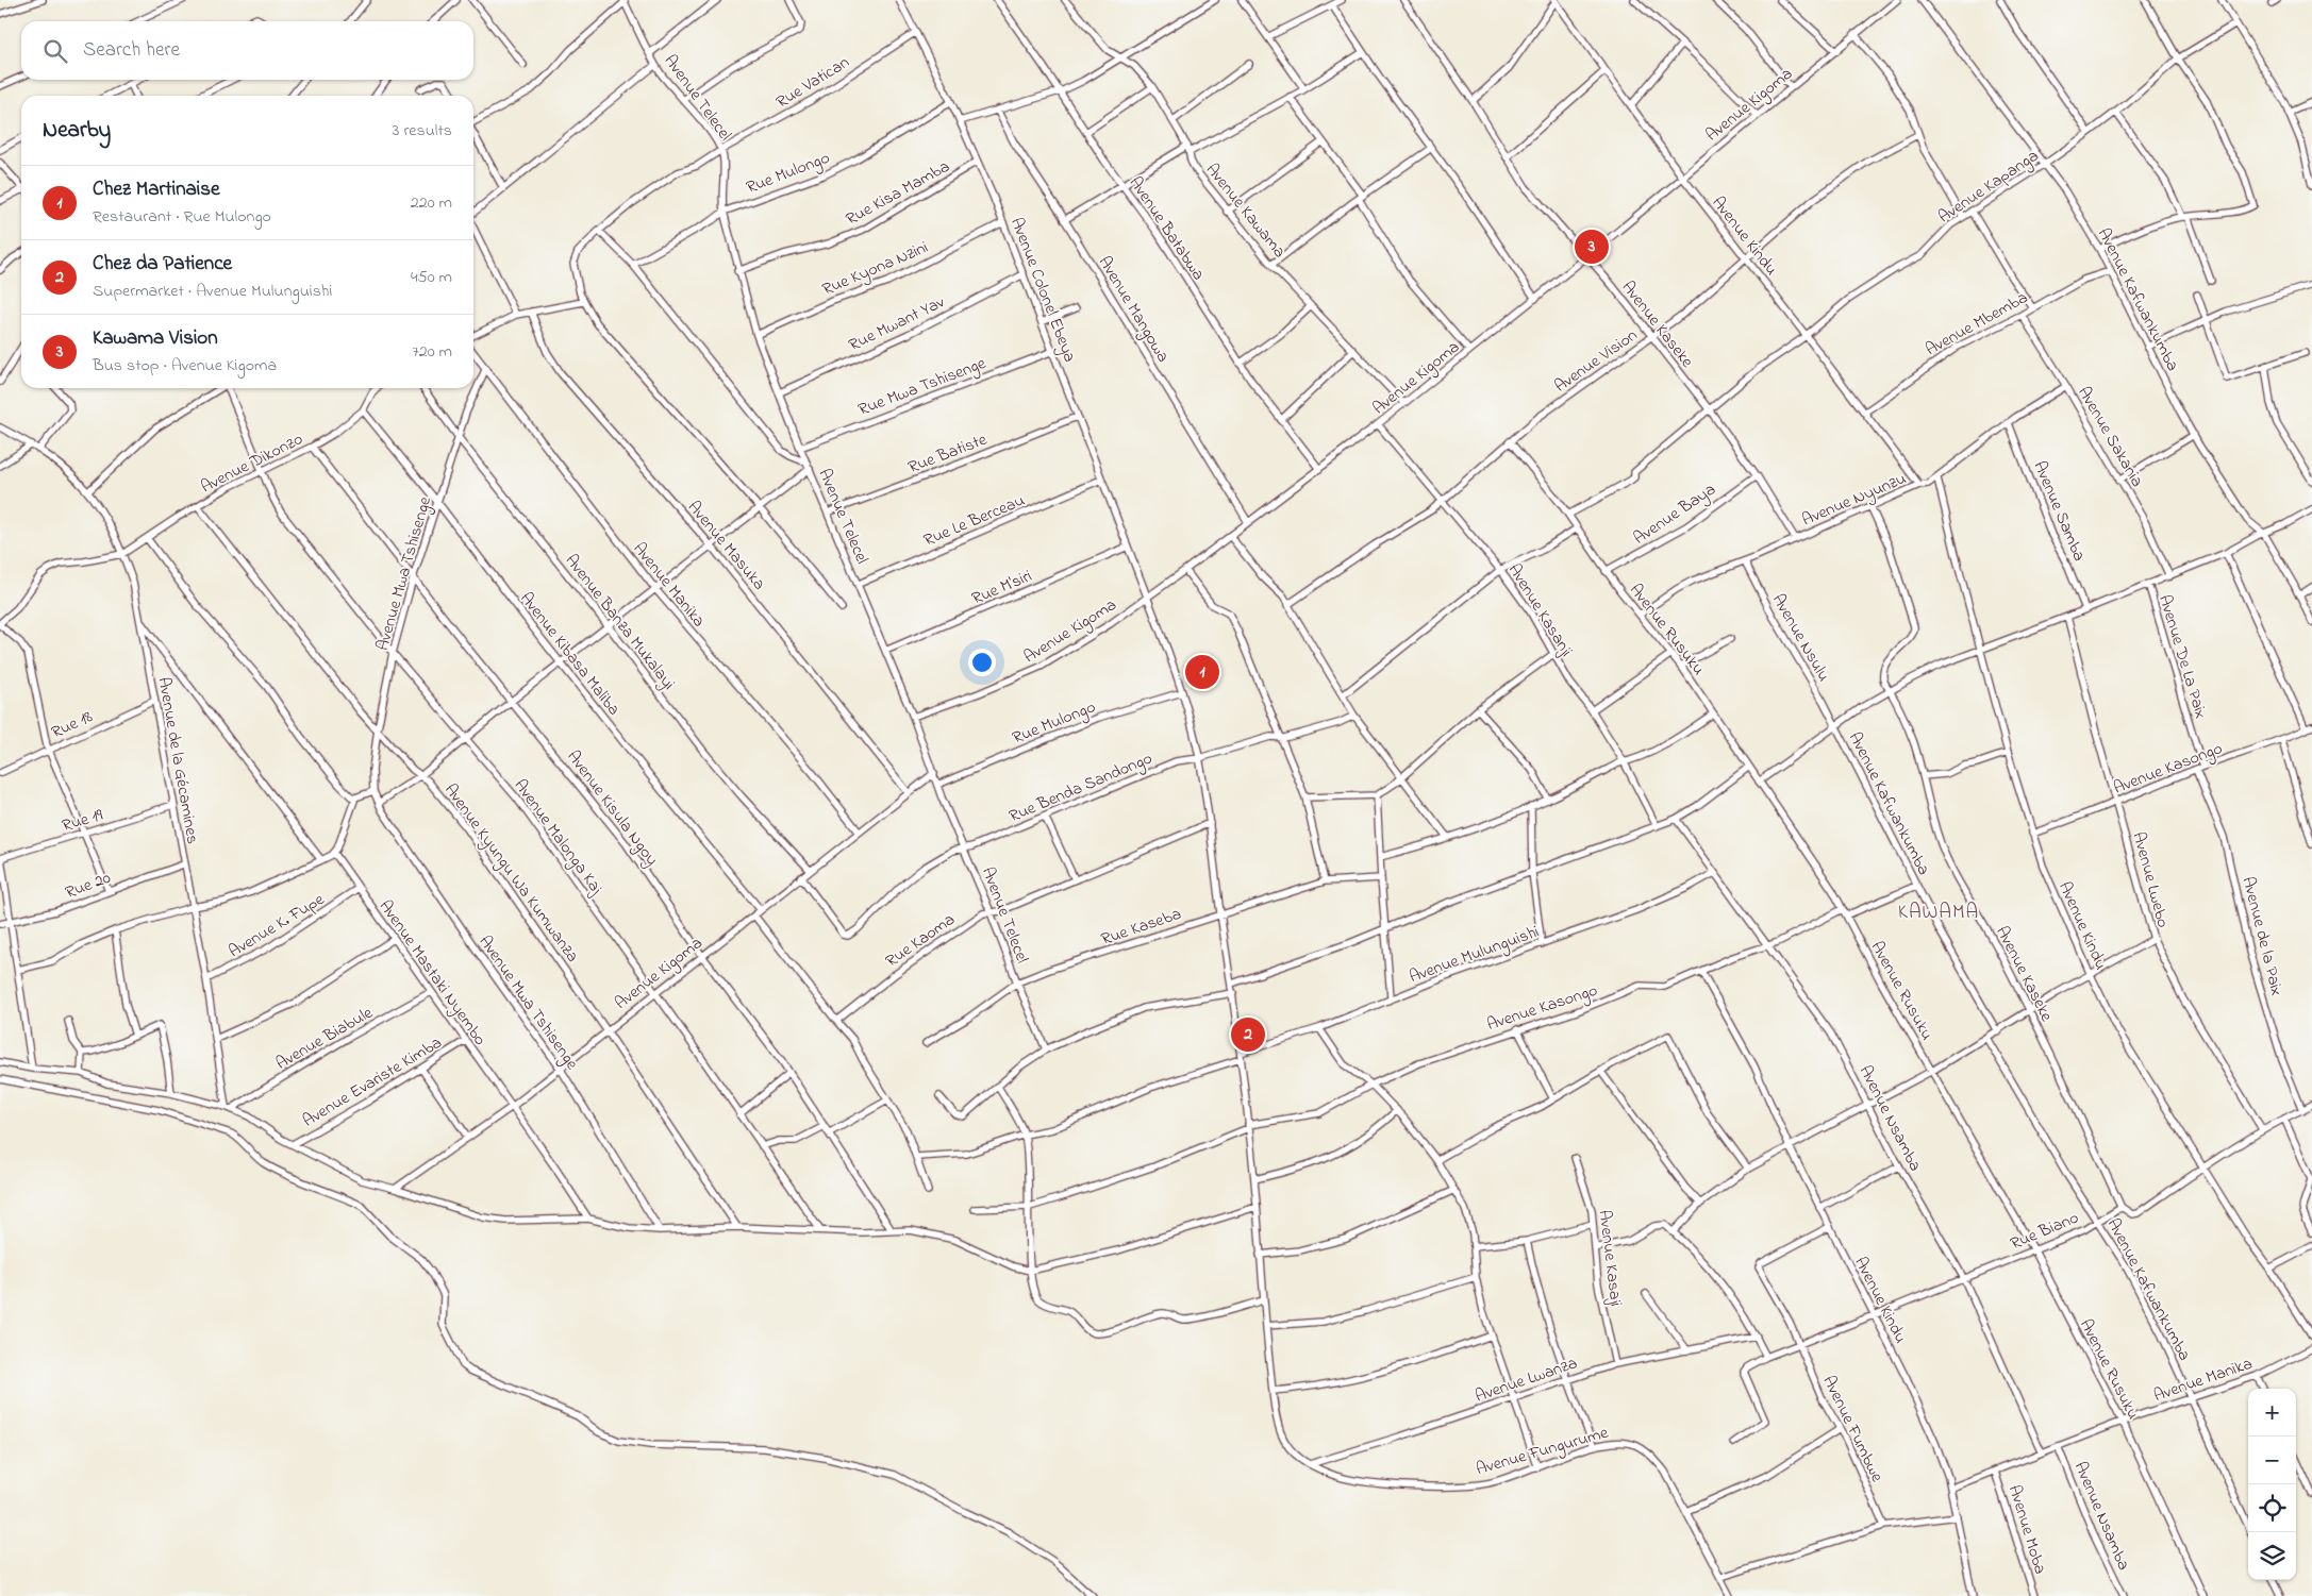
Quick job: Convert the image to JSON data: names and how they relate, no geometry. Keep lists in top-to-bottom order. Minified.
{"streets":{"street":["Rue Vatican","Avenue Telecel","Avenue Kigoma","Rue Mulongo","Avenue Kapanga","Rue Kisa Mamba","Avenue Kawama","Avenue Batabwa","Avenue Kindu","Rue Kyona Nzini","Avenue Colonel Ebeya","Avenue Kafwankumba","Avenue Mangowa","Rue Mwant Yav","Avenue Mbemba","Avenue Kaseke","Avenue Vision","Rue Mwa Tshisenge","Avenue Sakania","Rue Batiste","Avenue Dikonzo","Avenue Nyunzu","Avenue Samba","Avenue Baya","Rue Le Berceau","Avenue Masuka","Avenue Mwa Tshisenge","Avenue Manika","Rue M'siri","Avenue Kasanji","Avenue Banza Mukalayi","Avenue Rusuku","Avenue Nsulu","Avenue Kibasa Maliba","Avenue De La Paix","Rue 18","Avenue de la Gécamines","Avenue Kasongo","Rue Benda Sandongo","Avenue Kisula Ngoy","Rue 19","Avenue Malonga Kaj","Avenue Kyungu Wa Kumwanza","Avenue Lwebo","Rue 20","Avenue K. Fupe","Rue Kaseba","Avenue de la Paix","Rue Kaoma","Avenue Mulunguishi","Avenue Mastaki Nyembo","Avenue Biabule","Avenue Evariste Kimba","Avenue Nsamba","Rue Biano","Avenue Kasaji","Avenue Lwanza","Avenue Fumbwe","Avenue Fungurume","Avenue Moba"]},"crossings":[["Rue Vatican","Avenue Telecel"],["Rue Vatican","Avenue Colonel Ebeya"],["Avenue Telecel","Avenue Kigoma"],["Avenue Telecel","Rue Mulongo"],["Avenue Telecel","Rue Kisa Mamba"],["Avenue Telecel","Rue Kyona Nzini"],["Avenue Telecel","Rue Mwant Yav"],["Avenue Telecel","Rue Mwa Tshisenge"],["Avenue Telecel","Rue Batiste"],["Avenue Telecel","Rue Le Berceau"],["Avenue Telecel","Rue M'siri"],["Avenue Telecel","Rue Benda Sandongo"],["Avenue Telecel","Rue Kaseba"],["Avenue Telecel","Rue Kaoma"],["Avenue Kigoma","Avenue Kawama"],["Avenue Kigoma","Avenue Batabwa"],["Avenue Kigoma","Avenue Kindu"],["Avenue Kigoma","Avenue Colonel Ebeya"],["Avenue Kigoma","Avenue Mangowa"],["Avenue Kigoma","Avenue Kaseke"],["Avenue Kigoma","Avenue Masuka"],["Avenue Kigoma","Avenue Mwa Tshisenge"],["Avenue Kigoma","Avenue Manika"],["Avenue Kigoma","Avenue Kasanji"],["Avenue Kigoma","Avenue Banza Mukalayi"],["Avenue Kigoma","Avenue Kibasa Maliba"],["Avenue Kigoma","Rue Benda Sandongo"],["Avenue Kigoma","Avenue Kisula Ngoy"],["Avenue Kigoma","Avenue Malonga Kaj"],["Avenue Kigoma","Avenue Kyungu Wa Kumwanza"],["Avenue Kigoma","Avenue Mastaki Nyembo"],["Rue Mulongo","Avenue Colonel Ebeya"],["Avenue Kapanga","Avenue Kindu"],["Avenue Kapanga","Avenue Kafwankumba"],["Avenue Kapanga","Avenue Kaseke"],["Avenue Kapanga","Avenue Rusuku"],["Rue Kisa Mamba","Avenue Colonel Ebeya"],["Avenue Kindu","Avenue Mbemba"],["Avenue Kindu","Avenue Vision"],["Avenue Kindu","Avenue Nyunzu"],["Avenue Kindu","Avenue Manika"],["Avenue Kindu","Avenue Kasongo"],["Avenue Kindu","Rue Biano"],["Avenue Kindu","Avenue Fumbwe"],["Rue Kyona Nzini","Avenue Colonel Ebeya"],["Avenue Colonel Ebeya","Rue Mwant Yav"],["Avenue Colonel Ebeya","Rue Mwa Tshisenge"],["Avenue Colonel Ebeya","Rue Batiste"],["Avenue Colonel Ebeya","Rue Le Berceau"],["Avenue Colonel Ebeya","Rue M'siri"],["Avenue Colonel Ebeya","Rue Benda Sandongo"],["Avenue Colonel Ebeya","Rue Kaseba"],["Avenue Colonel Ebeya","Rue Kaoma"],["Avenue Colonel Ebeya","Avenue Mulunguishi"],["Avenue Colonel Ebeya","Avenue Fungurume"],["Avenue Kafwankumba","Avenue Mbemba"],["Avenue Kafwankumba","Avenue Manika"],["Avenue Kafwankumba","Avenue Nsulu"],["Avenue Kafwankumba","Rue Biano"],["Avenue Mbemba","Avenue Sakania"],["Avenue Kaseke","Avenue Vision"],["Avenue Kaseke","Avenue Nyunzu"],["Avenue Kaseke","Avenue Baya"],["Avenue Kaseke","Rue Biano"],["Avenue Vision","Avenue Kasanji"],["Avenue Vision","Avenue Rusuku"],["Avenue Sakania","Avenue Nyunzu"],["Avenue Dikonzo","Avenue Kibasa Maliba"],["Avenue Dikonzo","Avenue de la Gécamines"],["Avenue Dikonzo","Avenue Kisula Ngoy"],["Avenue Dikonzo","Avenue Malonga Kaj"],["Avenue Dikonzo","Avenue Kyungu Wa Kumwanza"],["Avenue Nyunzu","Avenue Samba"],["Avenue Nyunzu","Avenue Rusuku"],["Avenue Nyunzu","Avenue Nsulu"],["Avenue Baya","Avenue Rusuku"],["Avenue Mwa Tshisenge","Avenue Manika"],["Avenue Mwa Tshisenge","Avenue Banza Mukalayi"],["Avenue Mwa Tshisenge","Avenue Kibasa Maliba"],["Avenue Mwa Tshisenge","Avenue Kisula Ngoy"],["Avenue Mwa Tshisenge","Avenue Malonga Kaj"],["Avenue Mwa Tshisenge","Avenue Kyungu Wa Kumwanza"],["Avenue Manika","Avenue Rusuku"],["Avenue Manika","Avenue Nsamba"],["Avenue Manika","Avenue Moba"],["Avenue Rusuku","Avenue Kasongo"],["Avenue Rusuku","Rue Biano"],["Avenue De La Paix","Avenue Kasongo"],["Avenue De La Paix","Avenue de la Paix"],["Rue 18","Avenue de la Gécamines"],["Avenue de la Gécamines","Rue 19"],["Avenue de la Gécamines","Rue 20"],["Avenue de la Gécamines","Avenue K. Fupe"],["Avenue de la Gécamines","Avenue Biabule"],["Avenue Kasongo","Avenue Lwebo"],["Avenue Kasongo","Avenue de la Paix"],["Avenue Kasongo","Avenue Nsamba"],["Avenue Kasongo","Avenue Fungurume"],["Avenue Lwebo","Rue Biano"],["Avenue K. Fupe","Avenue Mastaki Nyembo"],["Avenue de la Paix","Rue Biano"],["Avenue Mulunguishi","Avenue Nsamba"],["Avenue Mulunguishi","Avenue Fungurume"],["Avenue Mastaki Nyembo","Avenue Biabule"],["Avenue Mastaki Nyembo","Avenue Evariste Kimba"],["Avenue Nsamba","Rue Biano"],["Rue Biano","Avenue Fumbwe"],["Avenue Kasaji","Avenue Lwanza"],["Avenue Lwanza","Avenue Fungurume"]],"districts":["KAWAMA"],"page":{"search":"Search here","heading":["Nearby","3 results"],"list":[{"mark":"1","name":"Chez Martinaise","note":"Restaurant · Rue Mulongo","value":"220 m"},{"mark":"2","name":"Chez da Patience","note":"Supermarket · Avenue Mulunguishi","value":"450 m"},{"mark":"3","name":"Kawama Vision","note":"Bus stop · Avenue Kigoma","value":"720 m"}],"pins":["3","1","2"],"map_buttons":["+","−"]}}
